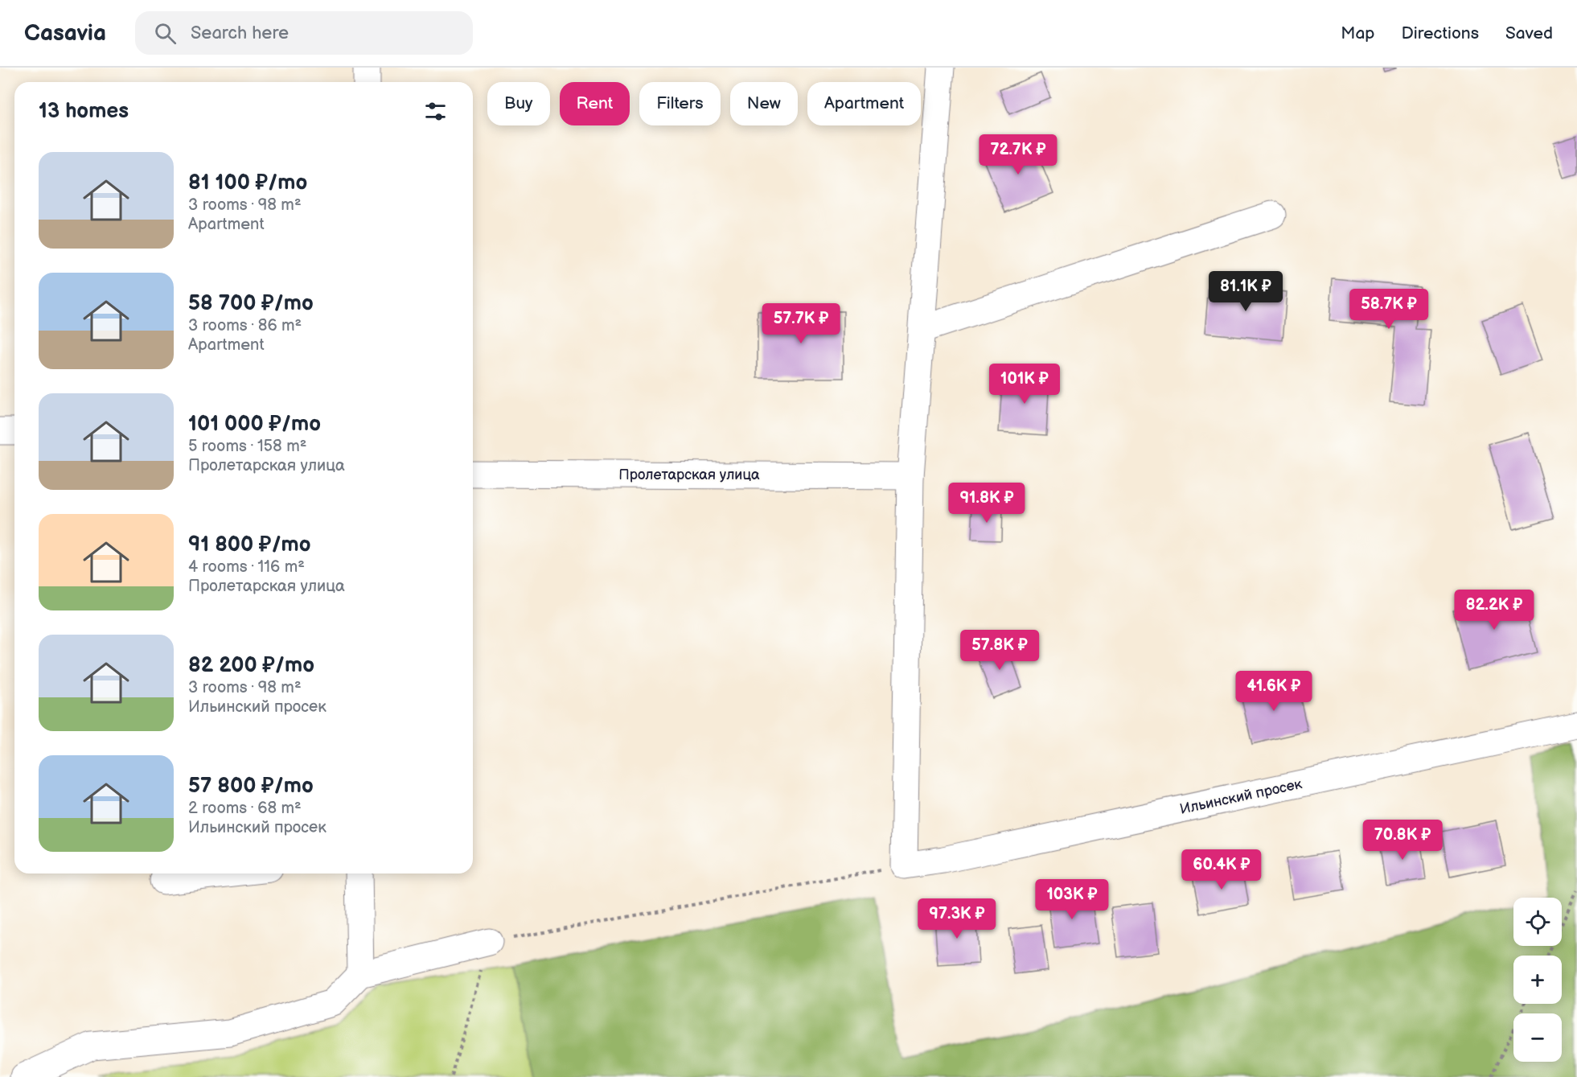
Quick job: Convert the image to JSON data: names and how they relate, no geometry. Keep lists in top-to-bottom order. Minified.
{"streets":{"street":["Пролетарская улица","Ильинский просек"]},"page":{"header":"Casavia","search":"Search here","nav":["Map","Directions","Saved"],"chip":["Buy","Rent","Filters","New","Apartment"],"heading":"13 homes","price":["72.7K ₽","81.1K ₽","58.7K ₽","57.7K ₽","101K ₽","91.8K ₽","82.2K ₽","57.8K ₽","41.6K ₽","70.8K ₽","60.4K ₽","103K ₽","97.3K ₽"],"list":[{"name":"81 100 ₽/mo","note":"3 rooms · 98 m² · Apartment"},{"name":"58 700 ₽/mo","note":"3 rooms · 86 m² · Apartment"},{"name":"101 000 ₽/mo","note":"5 rooms · 158 m² · Пролетарская улица"},{"name":"91 800 ₽/mo","note":"4 rooms · 116 m² · Пролетарская улица"},{"name":"82 200 ₽/mo","note":"3 rooms · 98 m² · Ильинский просек"},{"name":"57 800 ₽/mo","note":"2 rooms · 68 m² · Ильинский просек"}],"map_buttons":["+","−"]}}
